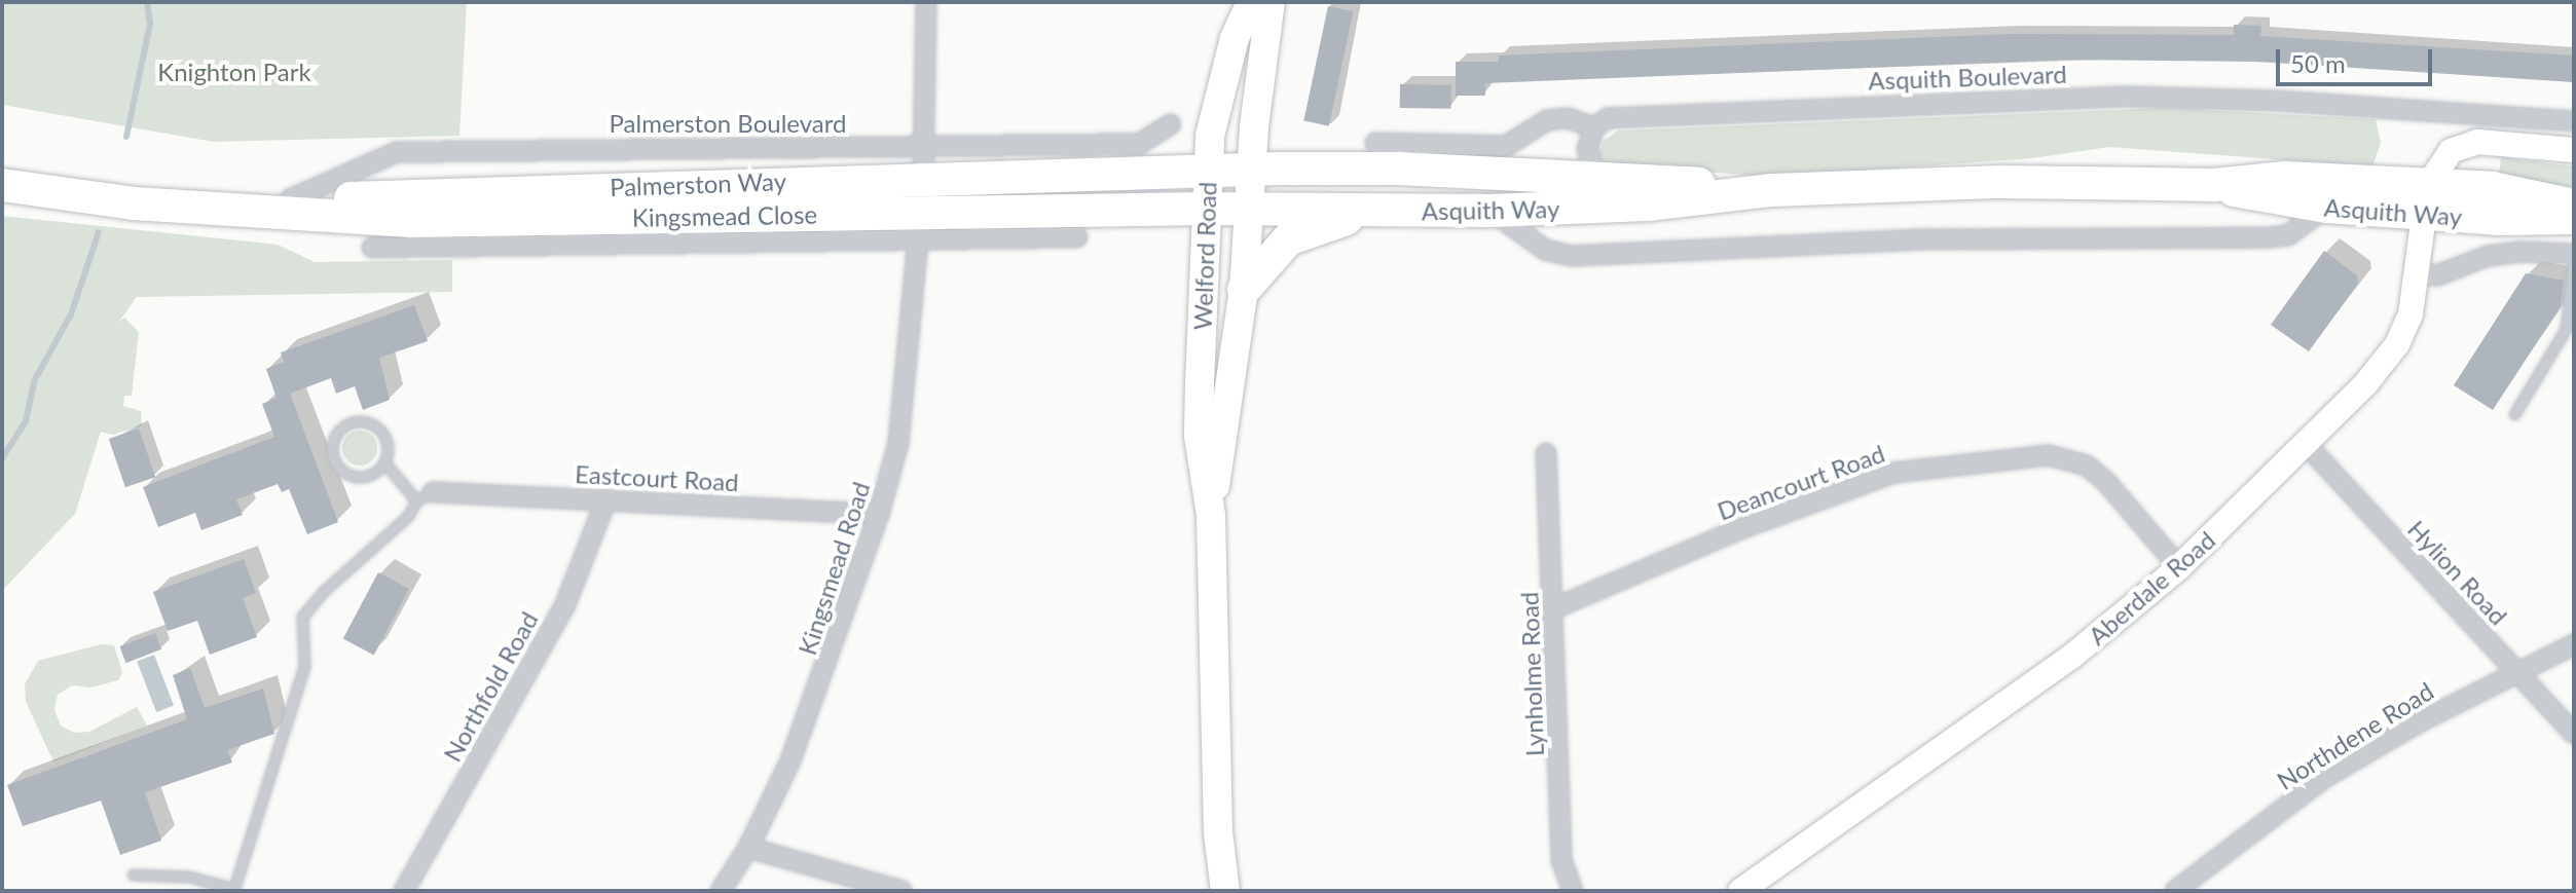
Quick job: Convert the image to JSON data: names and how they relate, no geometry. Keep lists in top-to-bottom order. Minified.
{"streets":{"highway":["Palmerston Way","Asquith Way"],"main road":["Welford Road"],"street":["Asquith Boulevard","Palmerston Boulevard","Kingsmead Close","Eastcourt Road","Deancourt Road","Kingsmead Road","Hylion Road","Aberdale Road","Lynholme Road","Northfold Road","Northdene Road"]},"crossings":[["Palmerston Boulevard","Palmerston Way"],["Palmerston Way","Asquith Way"],["Palmerston Way","Welford Road"],["Asquith Way","Welford Road"],["Asquith Way","Aberdale Road"],["Kingsmead Close","Kingsmead Road"],["Eastcourt Road","Kingsmead Road"],["Eastcourt Road","Northfold Road"],["Deancourt Road","Aberdale Road"],["Deancourt Road","Lynholme Road"],["Hylion Road","Aberdale Road"],["Hylion Road","Northdene Road"]],"parks":["Knighton Park"],"scale_bar":"50 m"}
